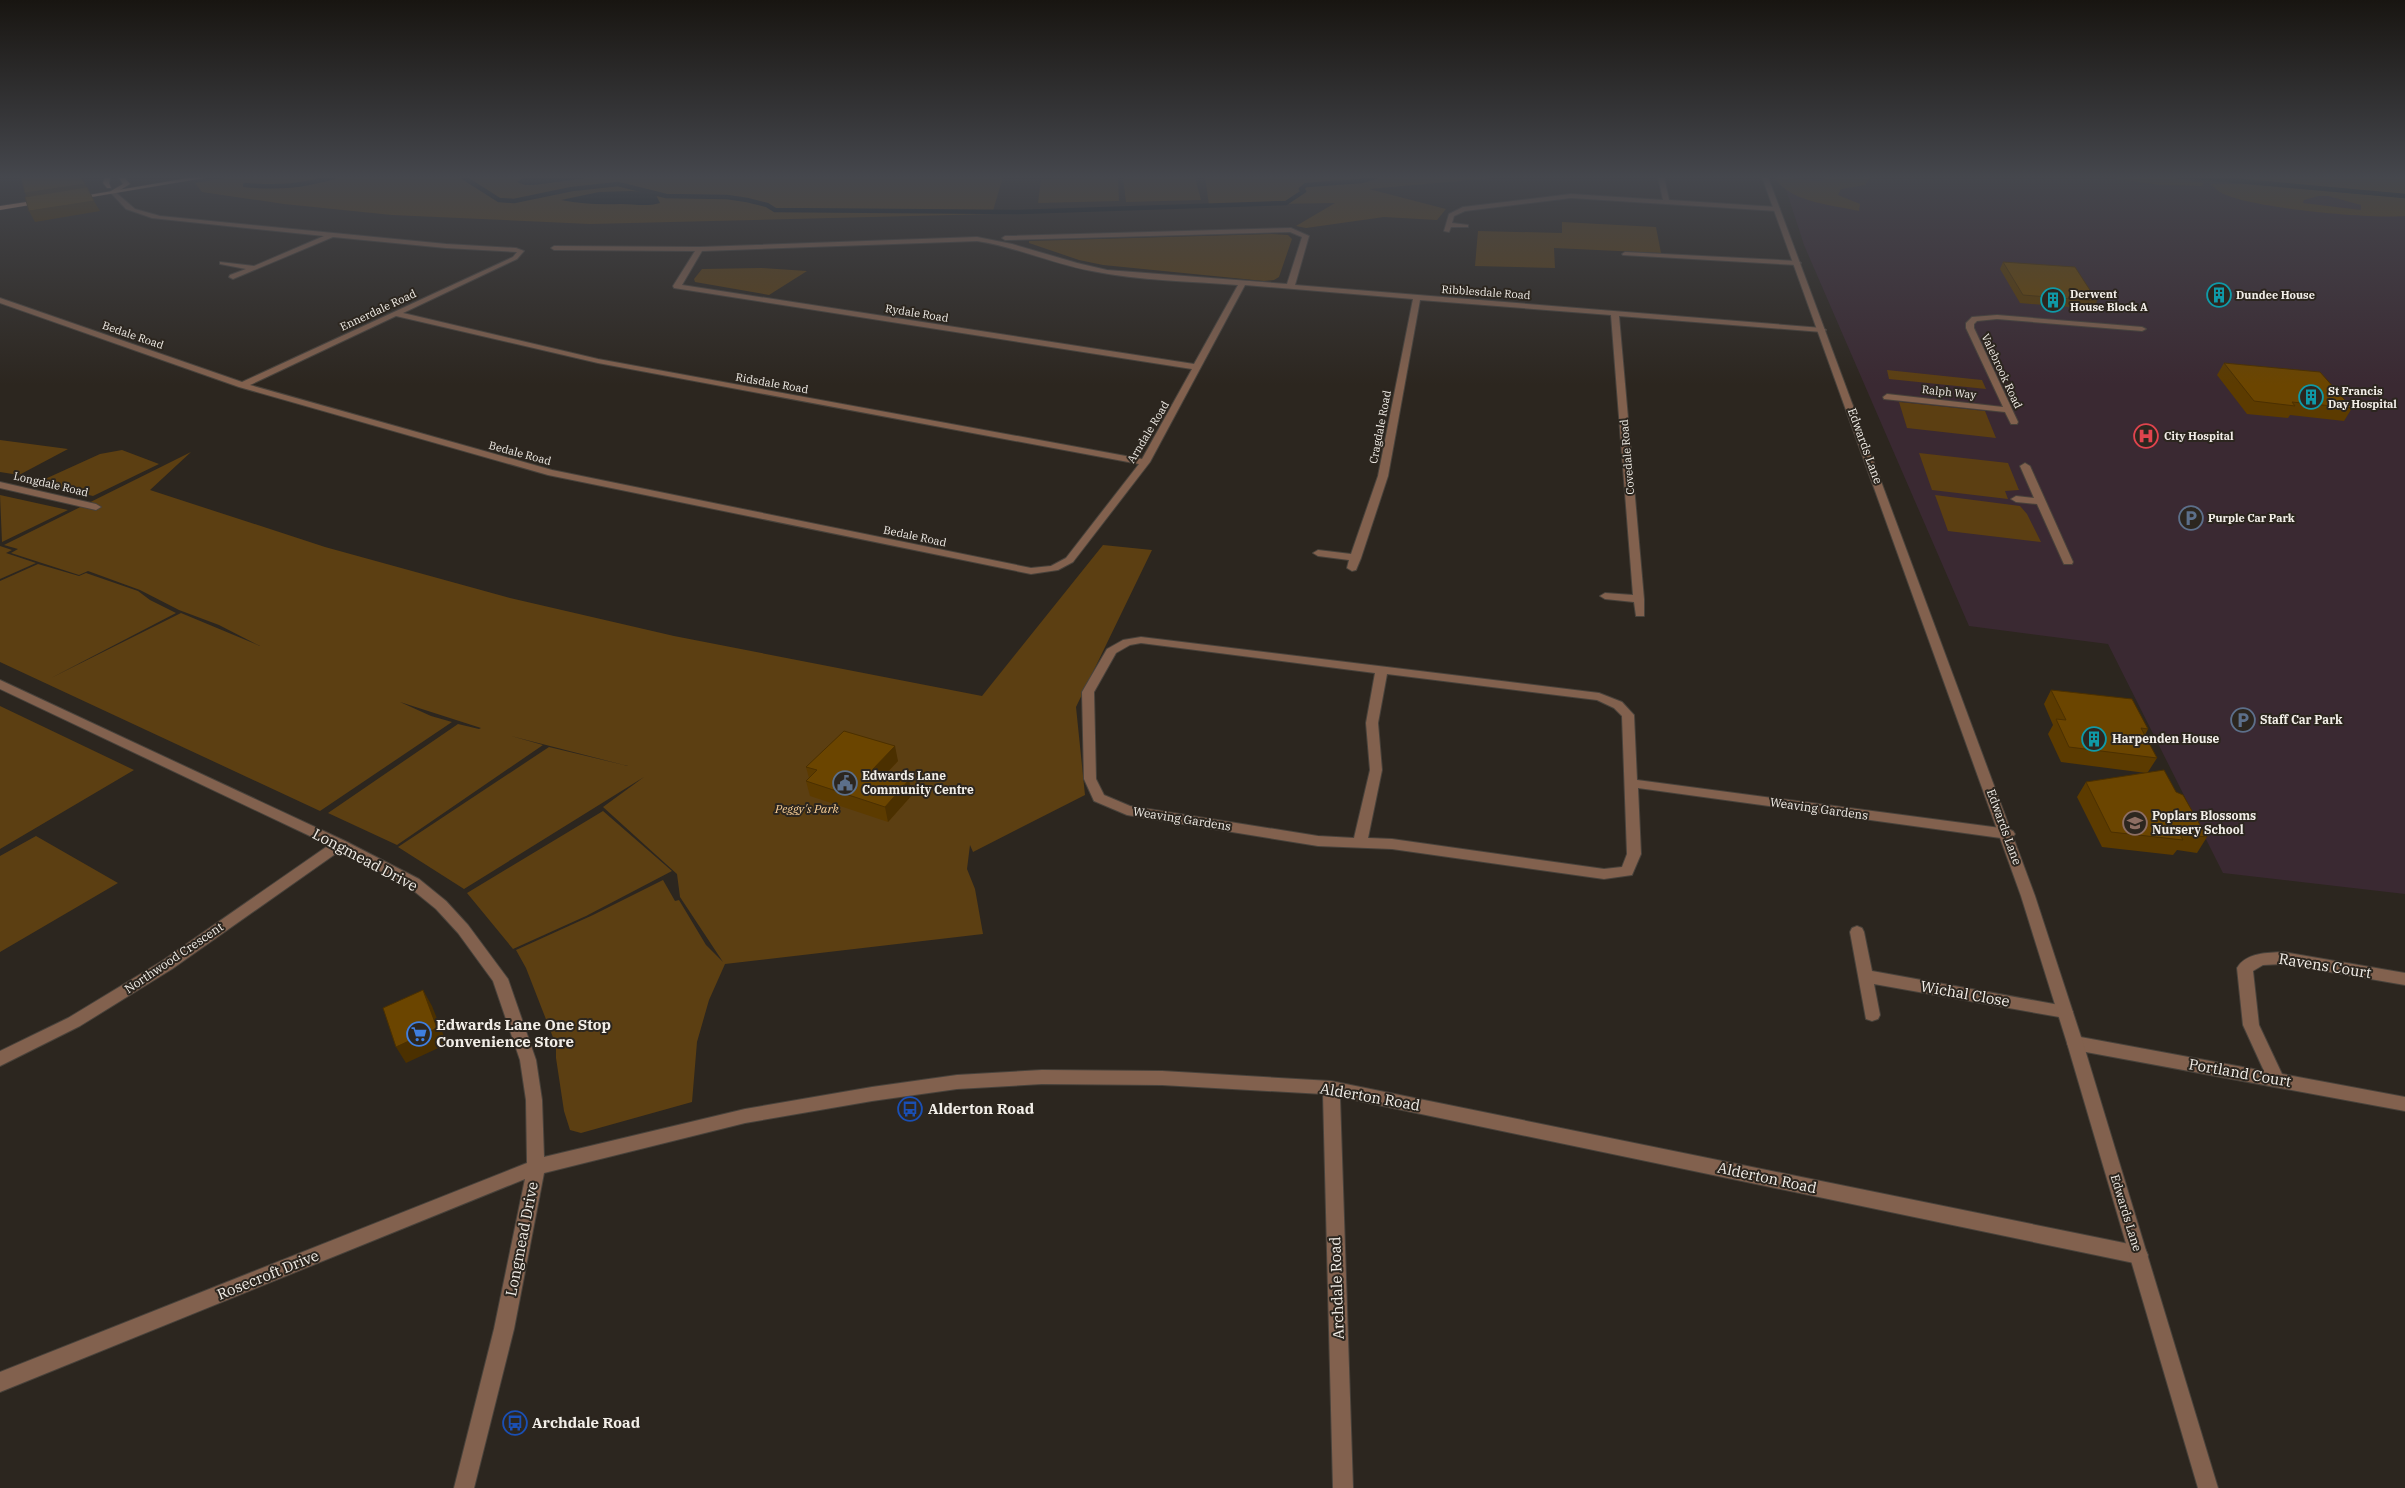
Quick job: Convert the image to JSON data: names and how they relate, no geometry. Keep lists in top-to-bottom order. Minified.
{"streets":{"street":["Ribblesdale Road","Ennerdale Road","Rydale Road","Bedale Road","Valebrook Road","Ridsdale Road","Ralph Way","Cragdale Road","Arndale Road","Edwards Lane","Covedale Road","Longdale Road","Weaving Gardens","Longmead Drive","Northwood Crescent","Ravens Court","Wichal Close","Portland Court","Alderton Road","Rosecroft Drive","Archdale Road"]},"crossings":[["Ribblesdale Road","Rydale Road"],["Ribblesdale Road","Cragdale Road"],["Ribblesdale Road","Arndale Road"],["Ribblesdale Road","Edwards Lane"],["Ribblesdale Road","Covedale Road"],["Ennerdale Road","Bedale Road"],["Ennerdale Road","Ridsdale Road"],["Rydale Road","Arndale Road"],["Bedale Road","Arndale Road"],["Valebrook Road","Ralph Way"],["Ridsdale Road","Arndale Road"],["Edwards Lane","Weaving Gardens"],["Edwards Lane","Wichal Close"],["Edwards Lane","Portland Court"],["Edwards Lane","Alderton Road"],["Longmead Drive","Northwood Crescent"],["Longmead Drive","Alderton Road"],["Longmead Drive","Rosecroft Drive"],["Ravens Court","Portland Court"],["Alderton Road","Rosecroft Drive"],["Alderton Road","Archdale Road"]],"parks":["Peggy's Park"],"places":{"building":["Dundee House","Derwent House Block A","St Francis Day Hospital","Harpenden House"],"hospital":["City Hospital"],"parking":["Purple Car Park","Staff Car Park"],"public building":["Edwards Lane Community Centre"],"school or university":["Poplars Blossoms Nursery School"],"supermarket":["Edwards Lane One Stop Convenience Store"],"bus stop":["Alderton Road","Archdale Road"]}}
